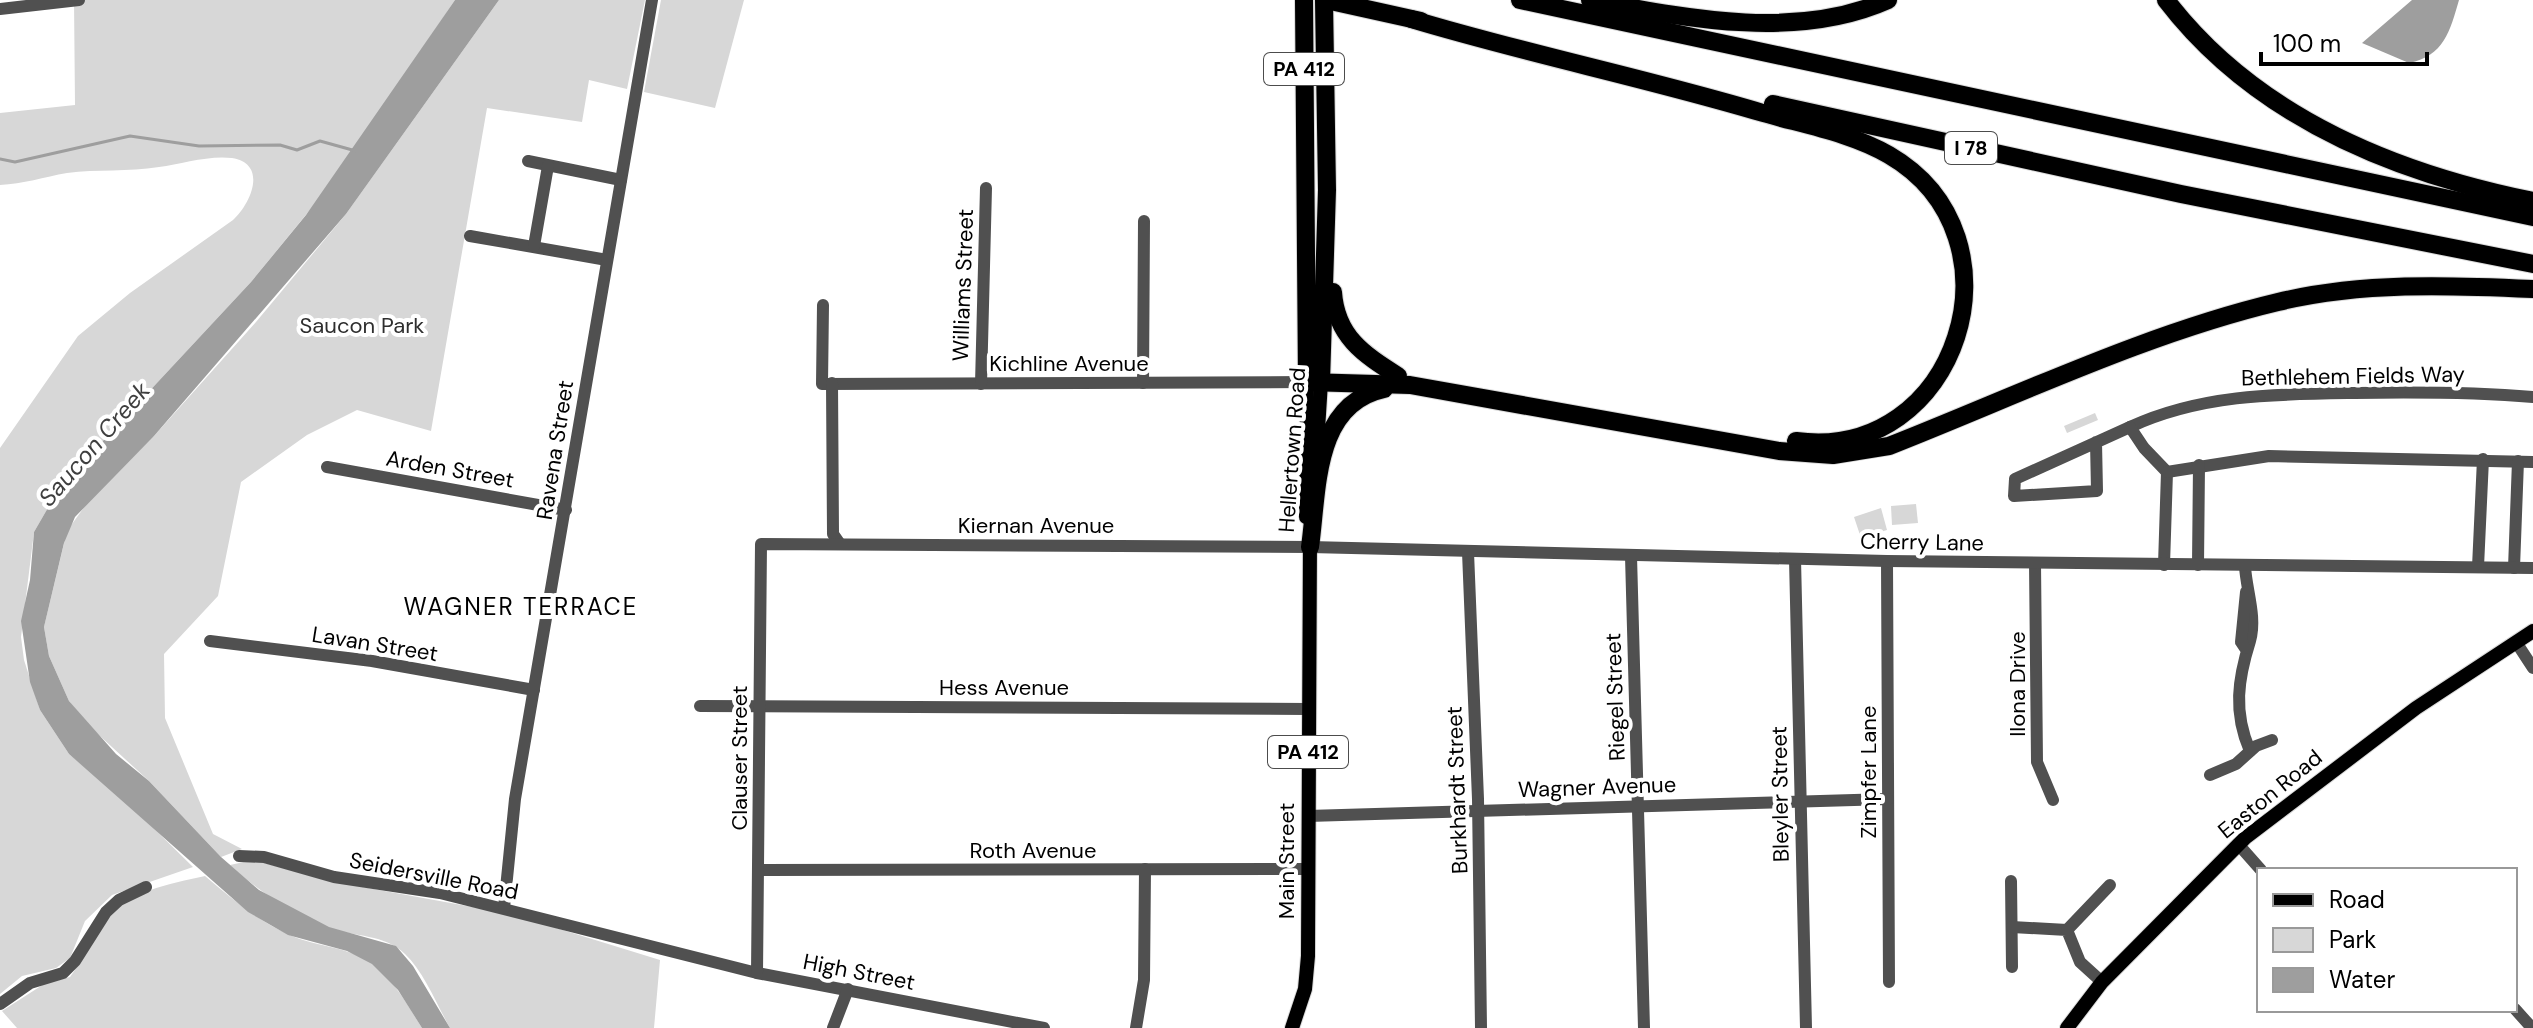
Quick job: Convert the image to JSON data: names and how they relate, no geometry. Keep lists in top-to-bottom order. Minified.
{"streets":{"highway":["PA 412","I 78","Hellertown Road"],"main road":["Easton Road","Main Street"],"street":["Williams Street","Kichline Avenue","Bethlehem Fields Way","Ravena Street","Arden Street","Kiernan Avenue","Cherry Lane","Lavan Street","Ilona Drive","Hess Avenue","Riegel Street","Clauser Street","Zimpfer Lane","Wagner Avenue","Burkhardt Street","Bleyler Street","Roth Avenue","Seidersville Road","High Street"]},"crossings":[["I 78","Hellertown Road"],["Williams Street","Kichline Avenue"],["Kichline Avenue","Hellertown Road"],["Ravena Street","Arden Street"],["Ravena Street","Lavan Street"],["Ravena Street","Seidersville Road"],["Hellertown Road","Kiernan Avenue"],["Hellertown Road","Cherry Lane"],["Hellertown Road","Main Street"],["Kiernan Avenue","Cherry Lane"],["Kiernan Avenue","Clauser Street"],["Kiernan Avenue","Main Street"],["Cherry Lane","Ilona Drive"],["Cherry Lane","Riegel Street"],["Cherry Lane","Zimpfer Lane"],["Cherry Lane","Burkhardt Street"],["Cherry Lane","Bleyler Street"],["Cherry Lane","Main Street"],["Hess Avenue","Clauser Street"],["Hess Avenue","Main Street"],["Riegel Street","Wagner Avenue"],["Clauser Street","Roth Avenue"],["Clauser Street","High Street"],["Zimpfer Lane","Wagner Avenue"],["Wagner Avenue","Burkhardt Street"],["Wagner Avenue","Bleyler Street"],["Wagner Avenue","Main Street"],["Roth Avenue","Main Street"],["Seidersville Road","High Street"]],"districts":["WAGNER TERRACE"],"water":["Saucon Creek"],"parks":["Saucon Park"],"legend":["Road","Park","Water"],"scale_bar":"100 m"}
